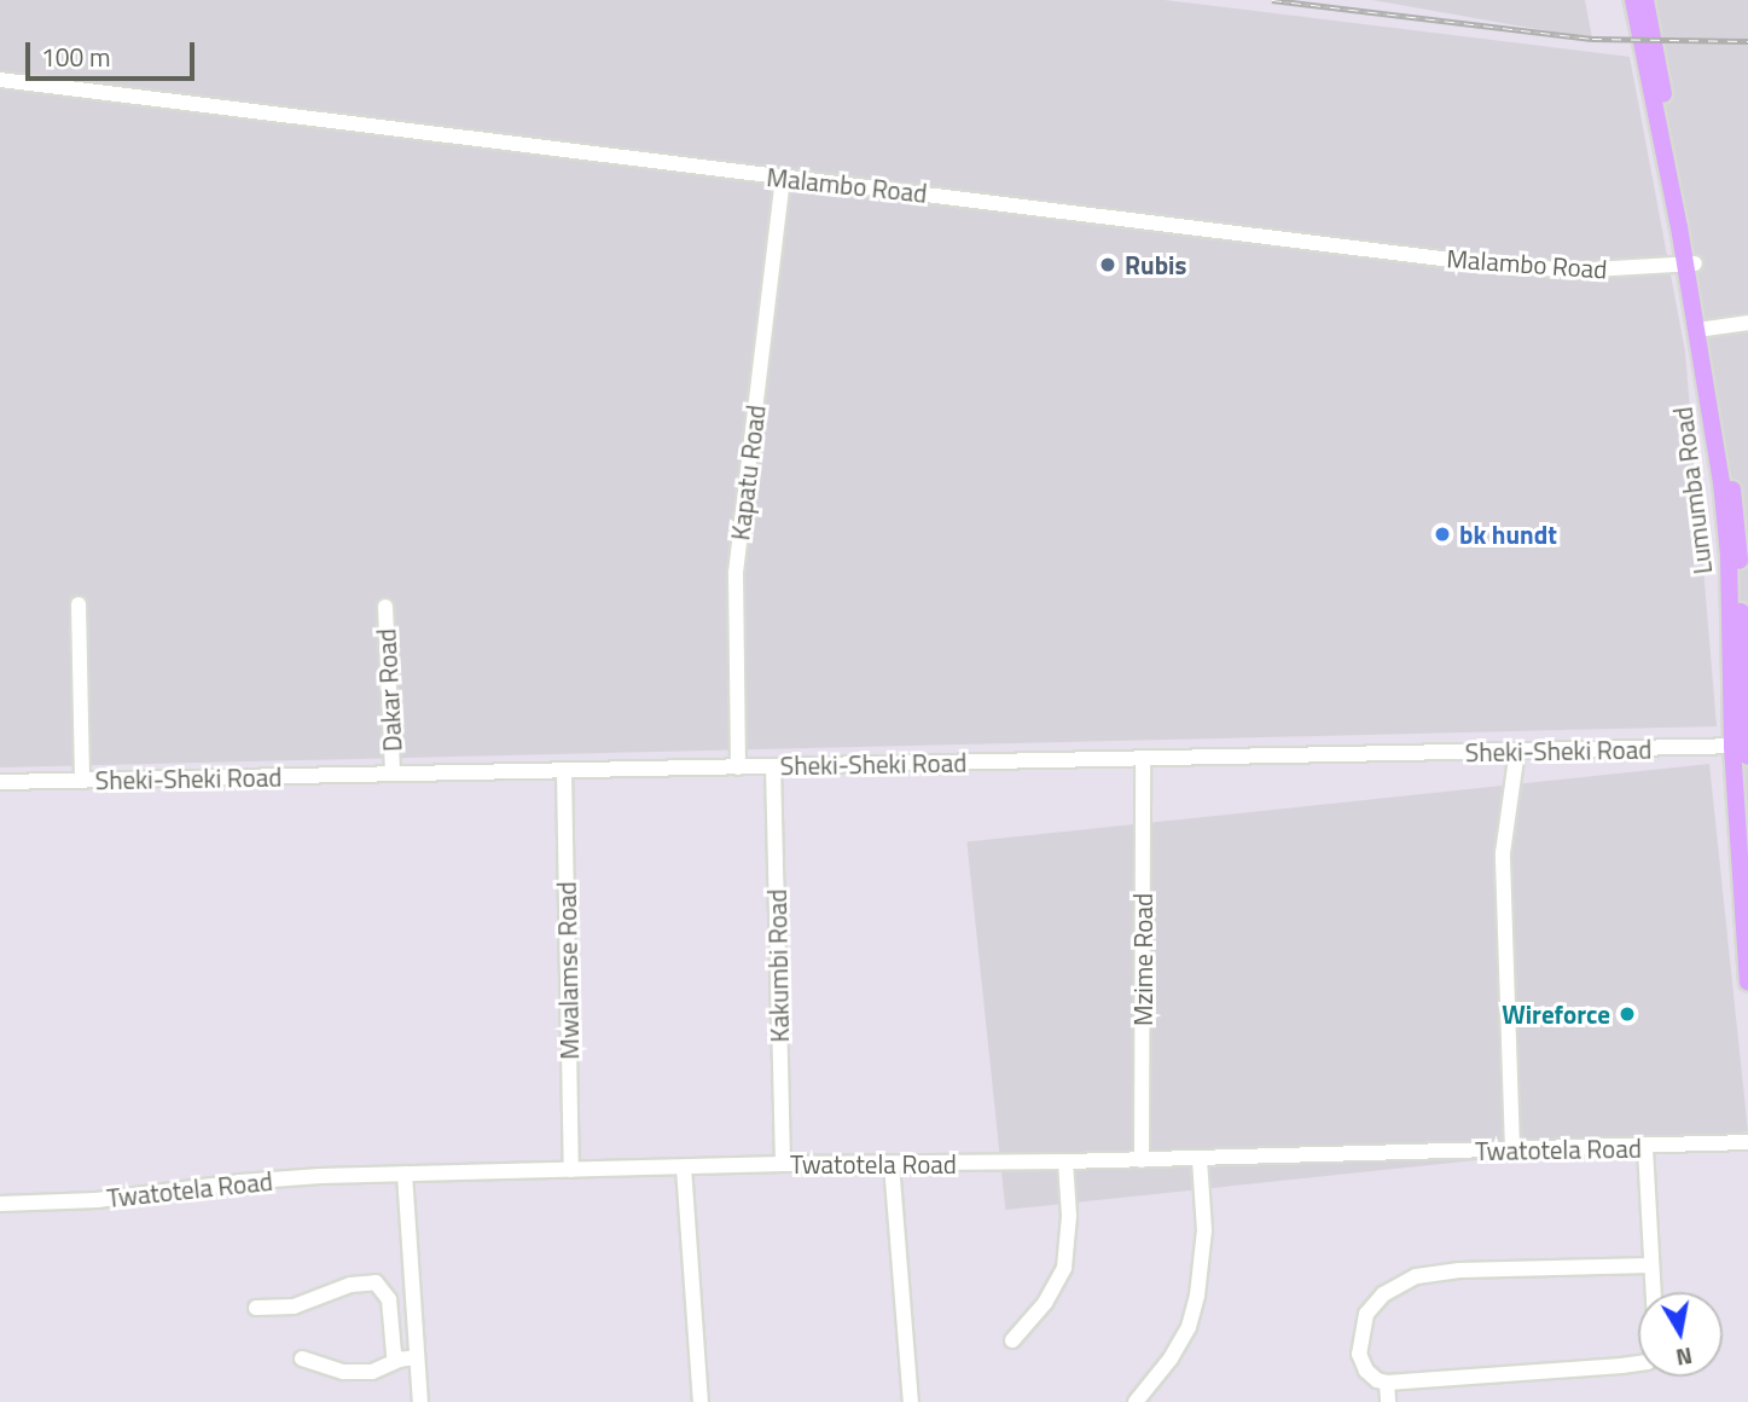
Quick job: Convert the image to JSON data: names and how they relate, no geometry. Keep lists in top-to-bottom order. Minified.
{"streets":{"main road":["Lumumba Road"],"street":["Malambo Road","Kapatu Road","Dakar Road","Sheki-Sheki Road","Mzime Road","Kakumbi Road","Mwalamse Road","Twatotela Road"]},"crossings":[["Malambo Road","Kapatu Road"],["Malambo Road","Lumumba Road"],["Kapatu Road","Sheki-Sheki Road"],["Lumumba Road","Sheki-Sheki Road"],["Dakar Road","Sheki-Sheki Road"],["Sheki-Sheki Road","Mzime Road"],["Sheki-Sheki Road","Kakumbi Road"],["Sheki-Sheki Road","Mwalamse Road"],["Mzime Road","Twatotela Road"],["Kakumbi Road","Twatotela Road"],["Mwalamse Road","Twatotela Road"]],"places":["Rubis","bk hundt","Wireforce"],"scale_bar":"100 m","north":"bottom"}
